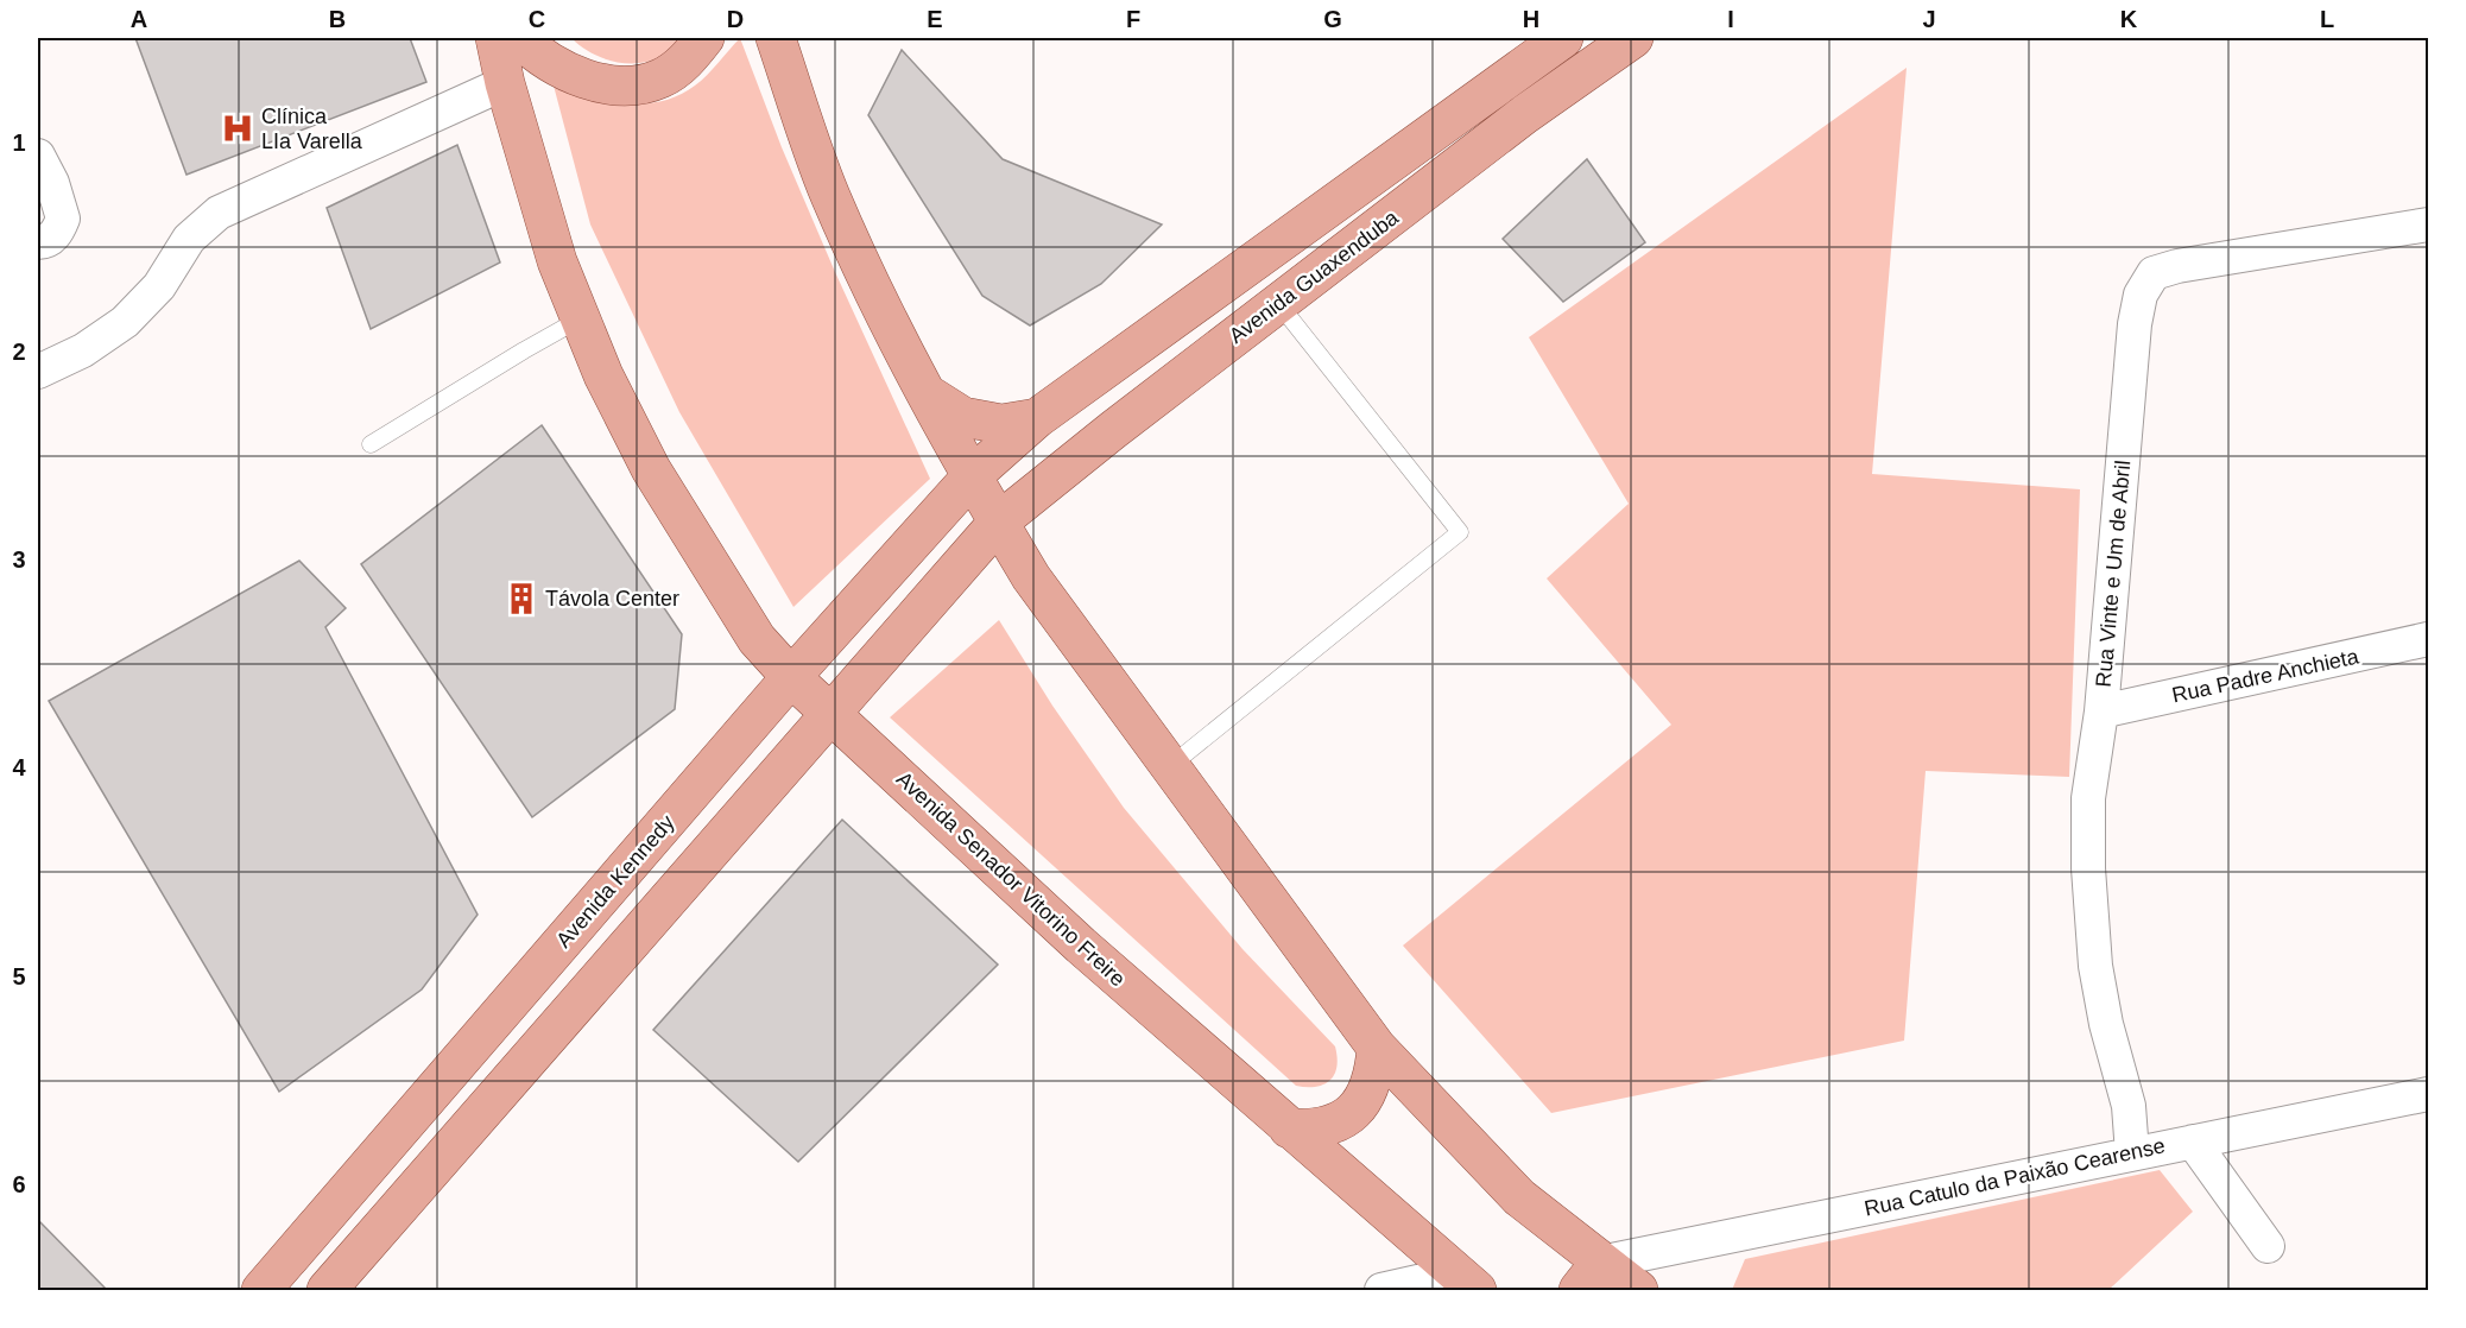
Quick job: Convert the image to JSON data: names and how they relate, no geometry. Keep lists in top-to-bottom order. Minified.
{"streets":{"main road":["Avenida Guaxenduba","Avenida Senador Vitorino Freire","Avenida Kennedy"],"street":["Rua Vinte e Um de Abril","Rua Padre Anchieta","Rua Catulo da Paixão Cearense"]},"crossings":[["Rua Vinte e Um de Abril","Rua Padre Anchieta"],["Rua Vinte e Um de Abril","Rua Catulo da Paixão Cearense"],["Avenida Senador Vitorino Freire","Avenida Kennedy"]],"places":{"hospital":["Clínica LIa Varella"],"building":["Távola Center"]},"grid":{"columns":["A","B","C","D","E","F","G","H","I","J","K","L"],"rows":["1","2","3","4","5","6"]}}
